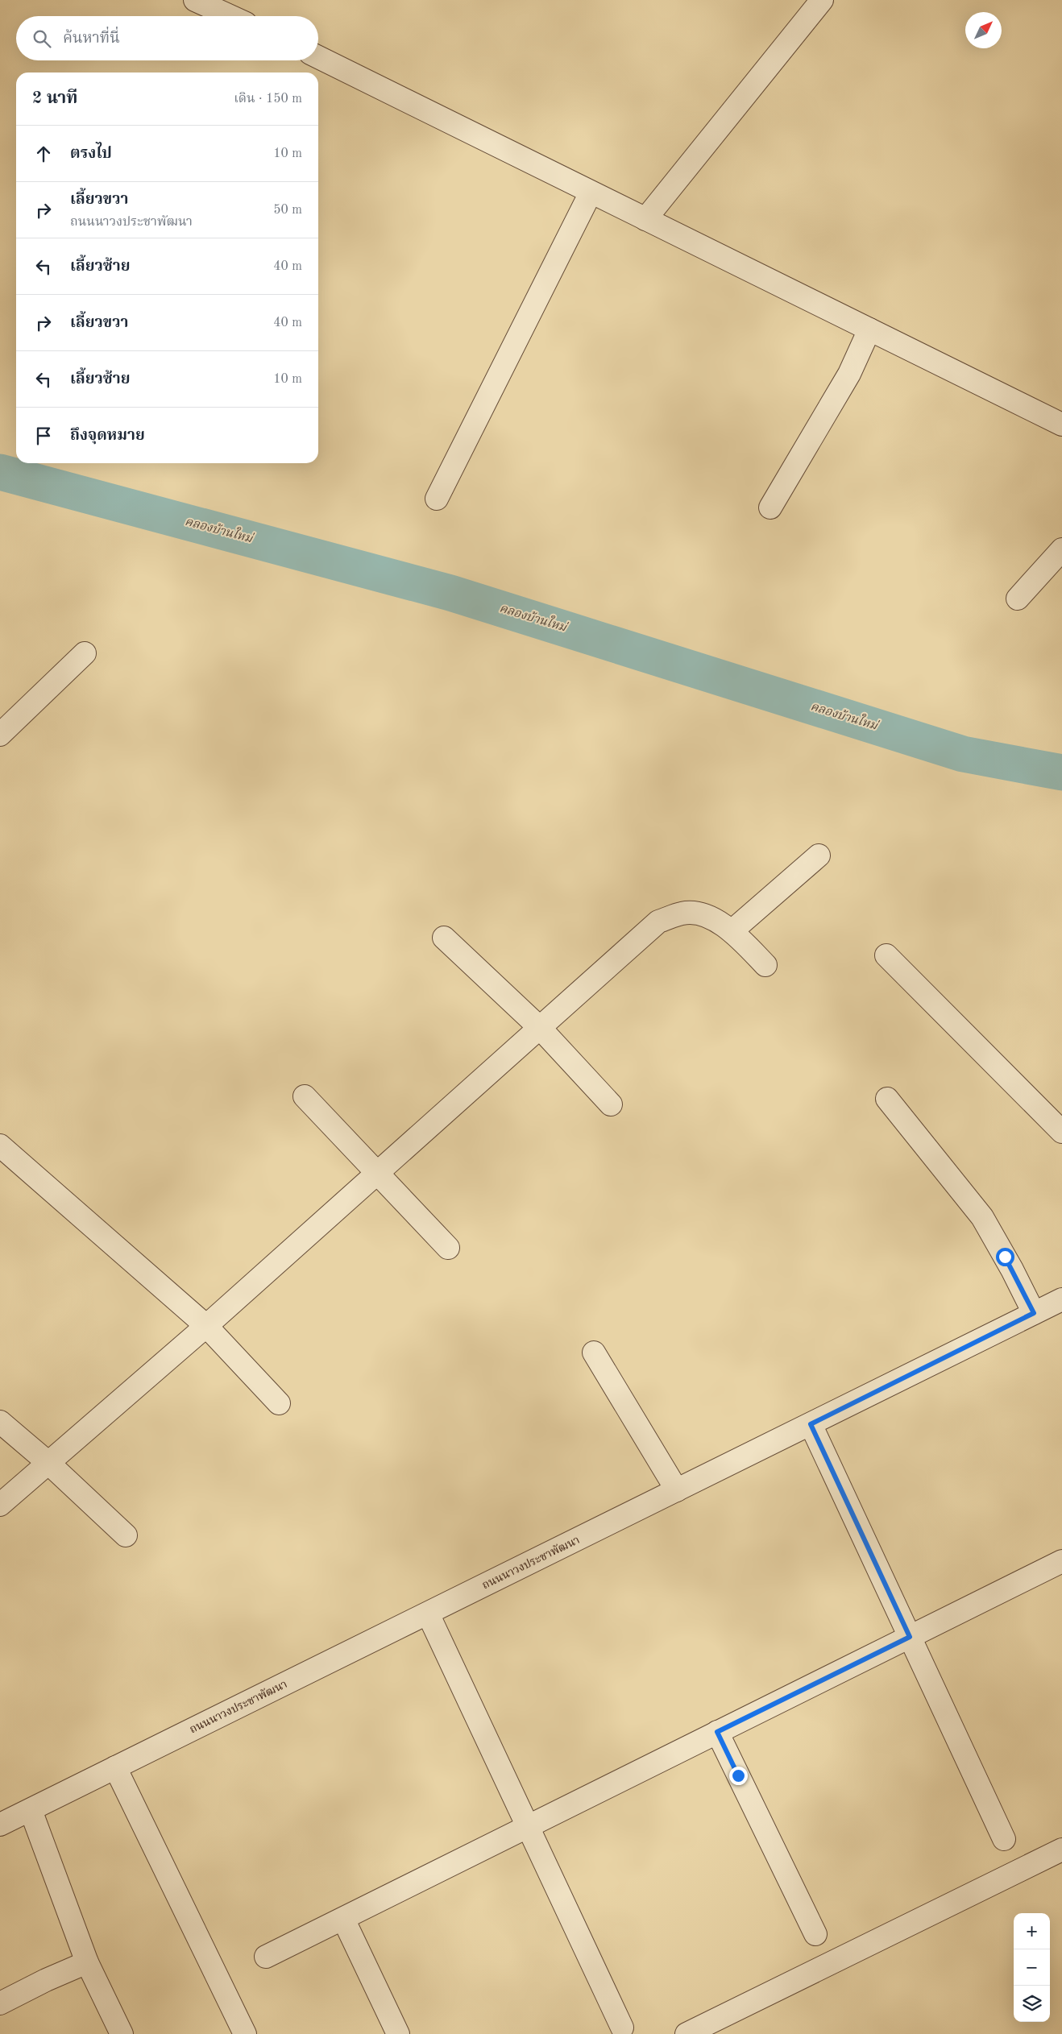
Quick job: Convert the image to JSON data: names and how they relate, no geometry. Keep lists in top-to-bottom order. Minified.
{"streets":{"street":["ถนนนาวงประชาพัฒนา"]},"water":["คลองบ้านใหม่"],"north":"top right","page":{"search":"ค้นหาที่นี่","heading":["2 นาที","เดิน · 150 m"],"list":[["ตรงไป","10 m"],["เลี้ยวขวา","ถนนนาวงประชาพัฒนา","50 m"],["เลี้ยวซ้าย","40 m"],["เลี้ยวขวา","40 m"],["เลี้ยวซ้าย","10 m"],"ถึงจุดหมาย"],"map_buttons":["+","−"]}}
